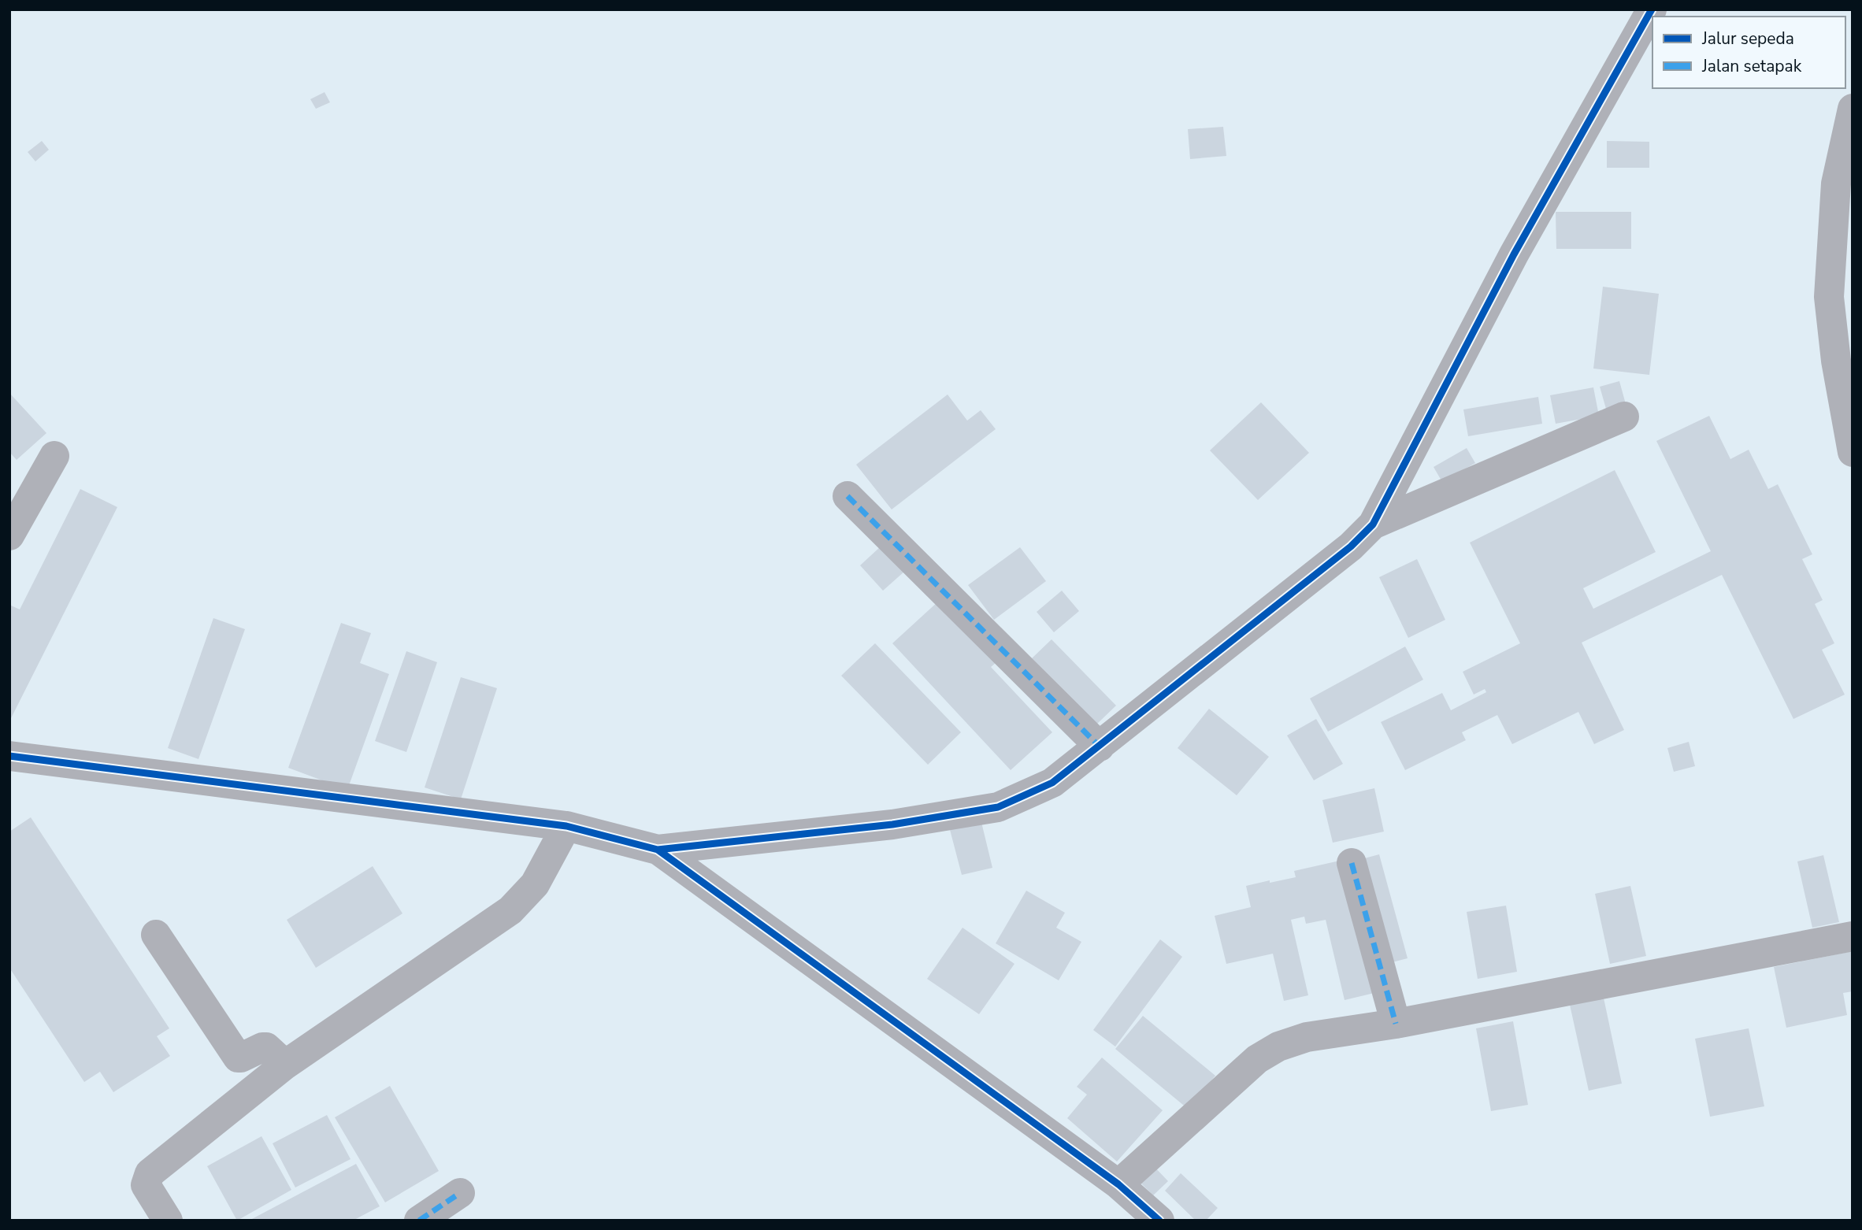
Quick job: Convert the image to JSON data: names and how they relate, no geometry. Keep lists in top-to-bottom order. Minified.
{"legend":["Jalur sepeda","Jalan setapak"]}
